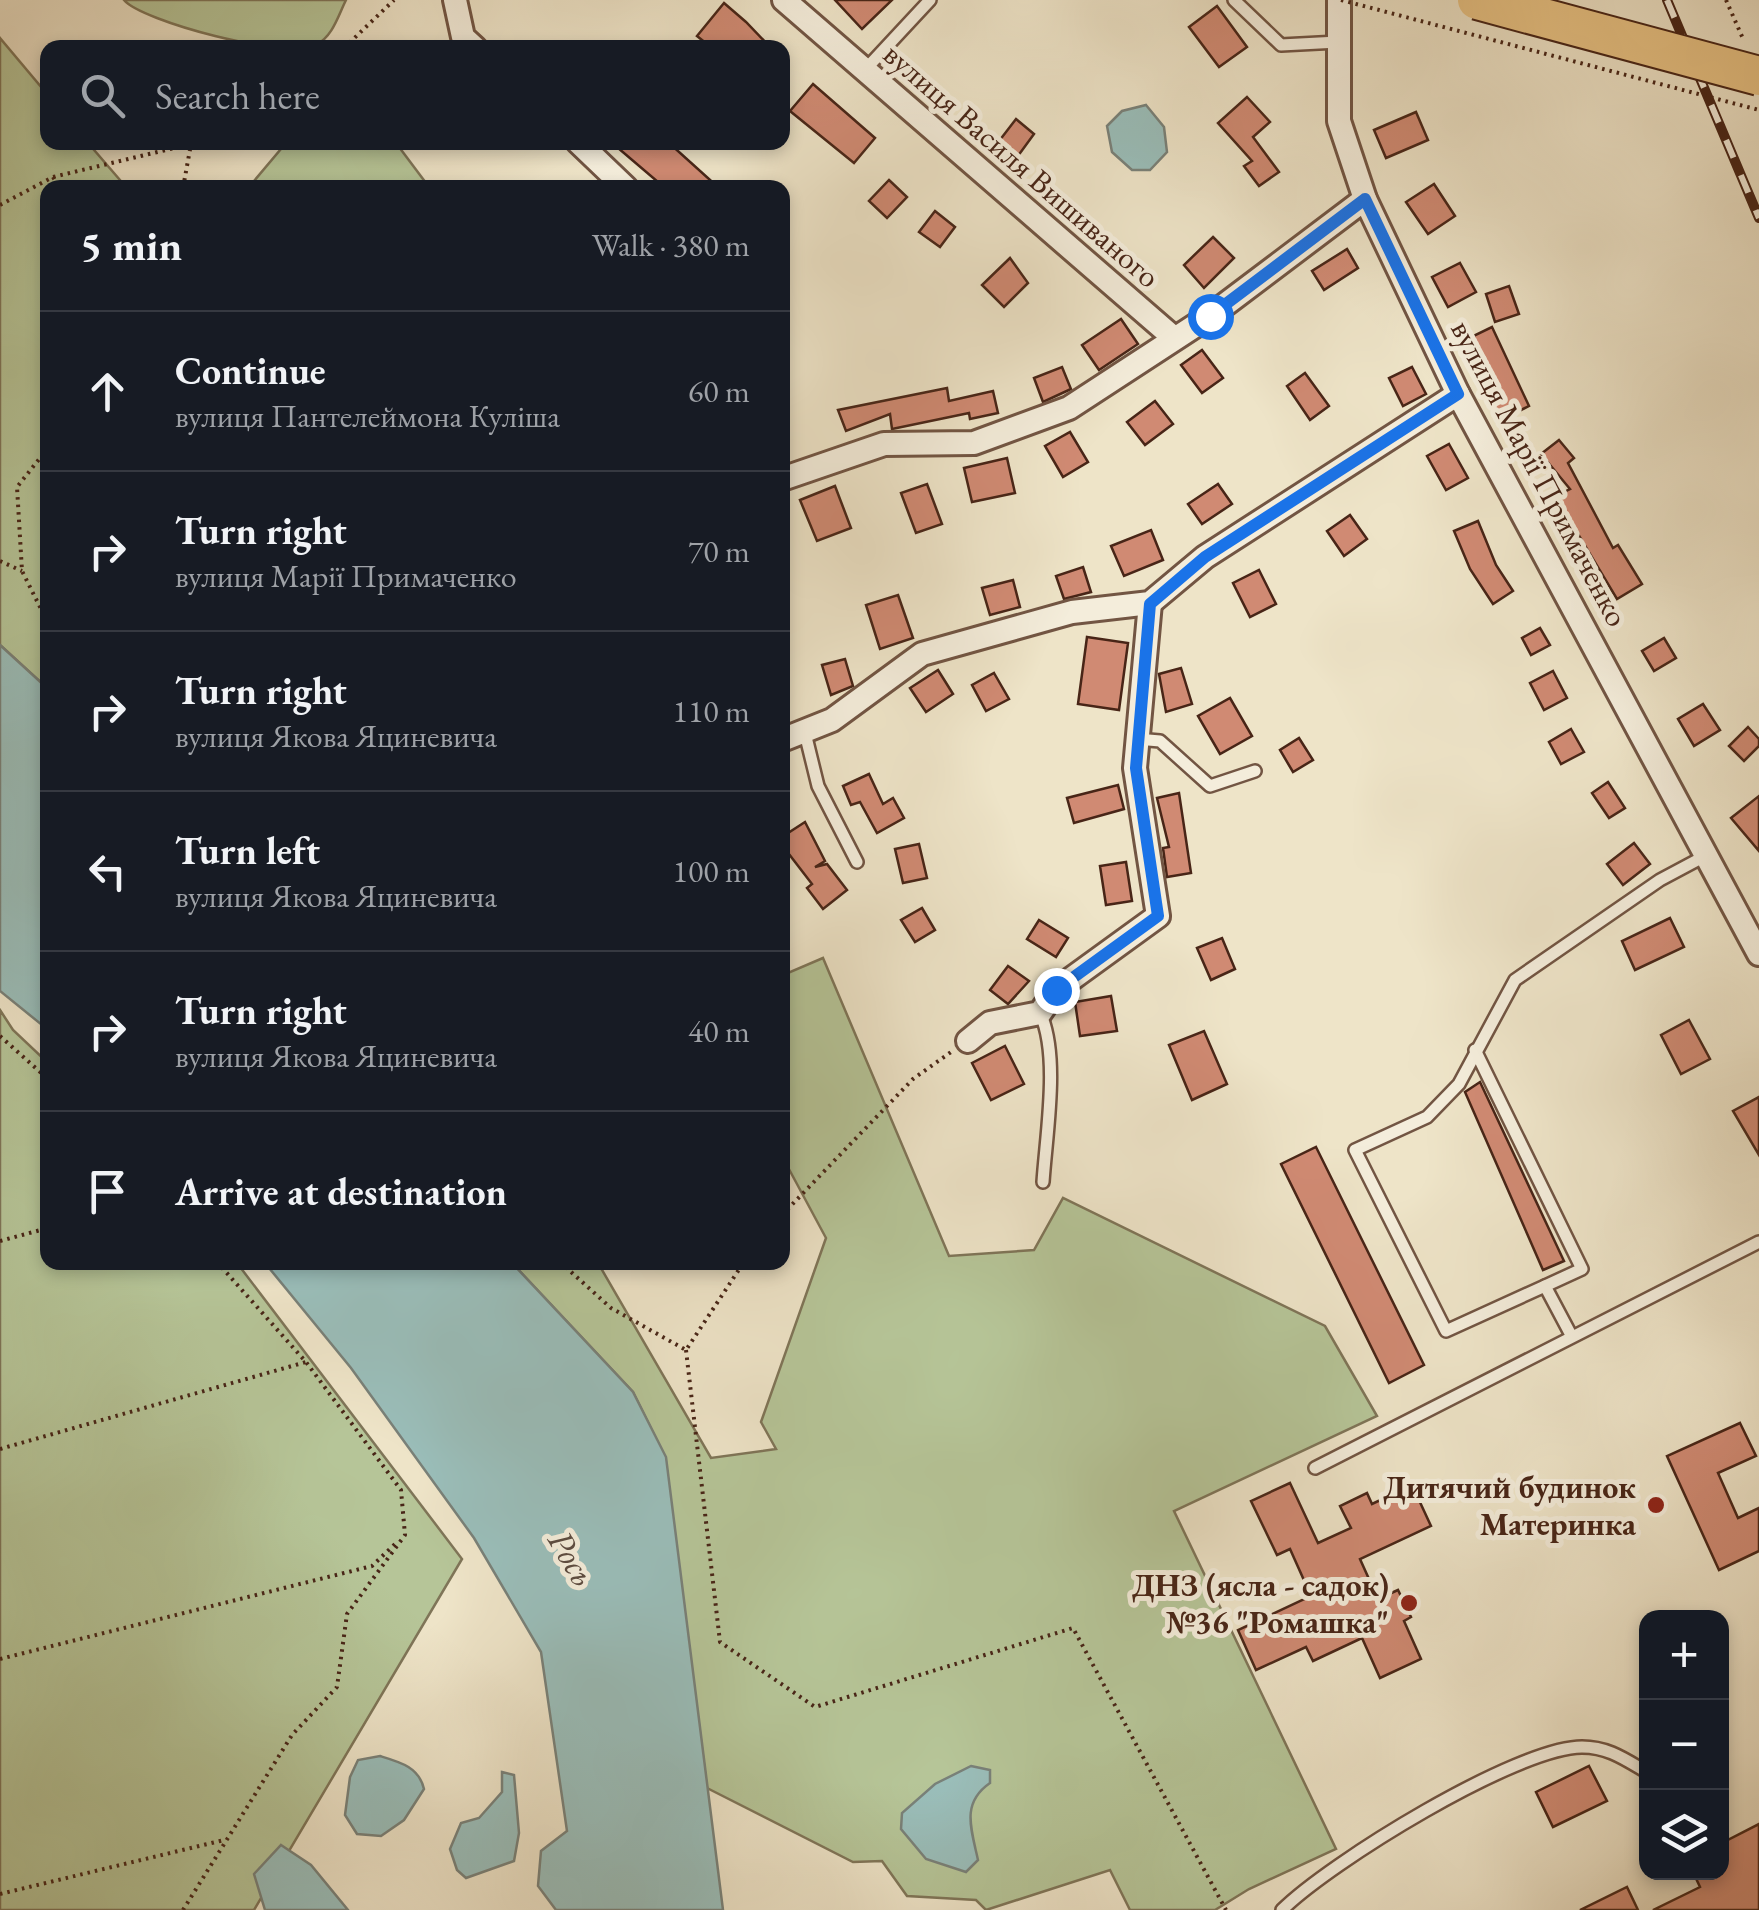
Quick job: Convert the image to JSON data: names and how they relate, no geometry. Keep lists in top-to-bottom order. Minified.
{"streets":{"street":["вулиця Василя Вишиваного","вулиця Марії Примаченко"]},"water":["Рось"],"places":["Дитячий будинок Материнка","ДНЗ (ясла - садок) №36 \"Ромашка\""],"page":{"search":"Search here","heading":["5 min","Walk · 380 m"],"list":[["Continue","вулиця Пантелеймона Куліша","60 m"],["Turn right","вулиця Марії Примаченко","70 m"],["Turn right","вулиця Якова Яциневича","110 m"],["Turn left","вулиця Якова Яциневича","100 m"],["Turn right","вулиця Якова Яциневича","40 m"],"Arrive at destination"],"map_buttons":["+","−"]}}
